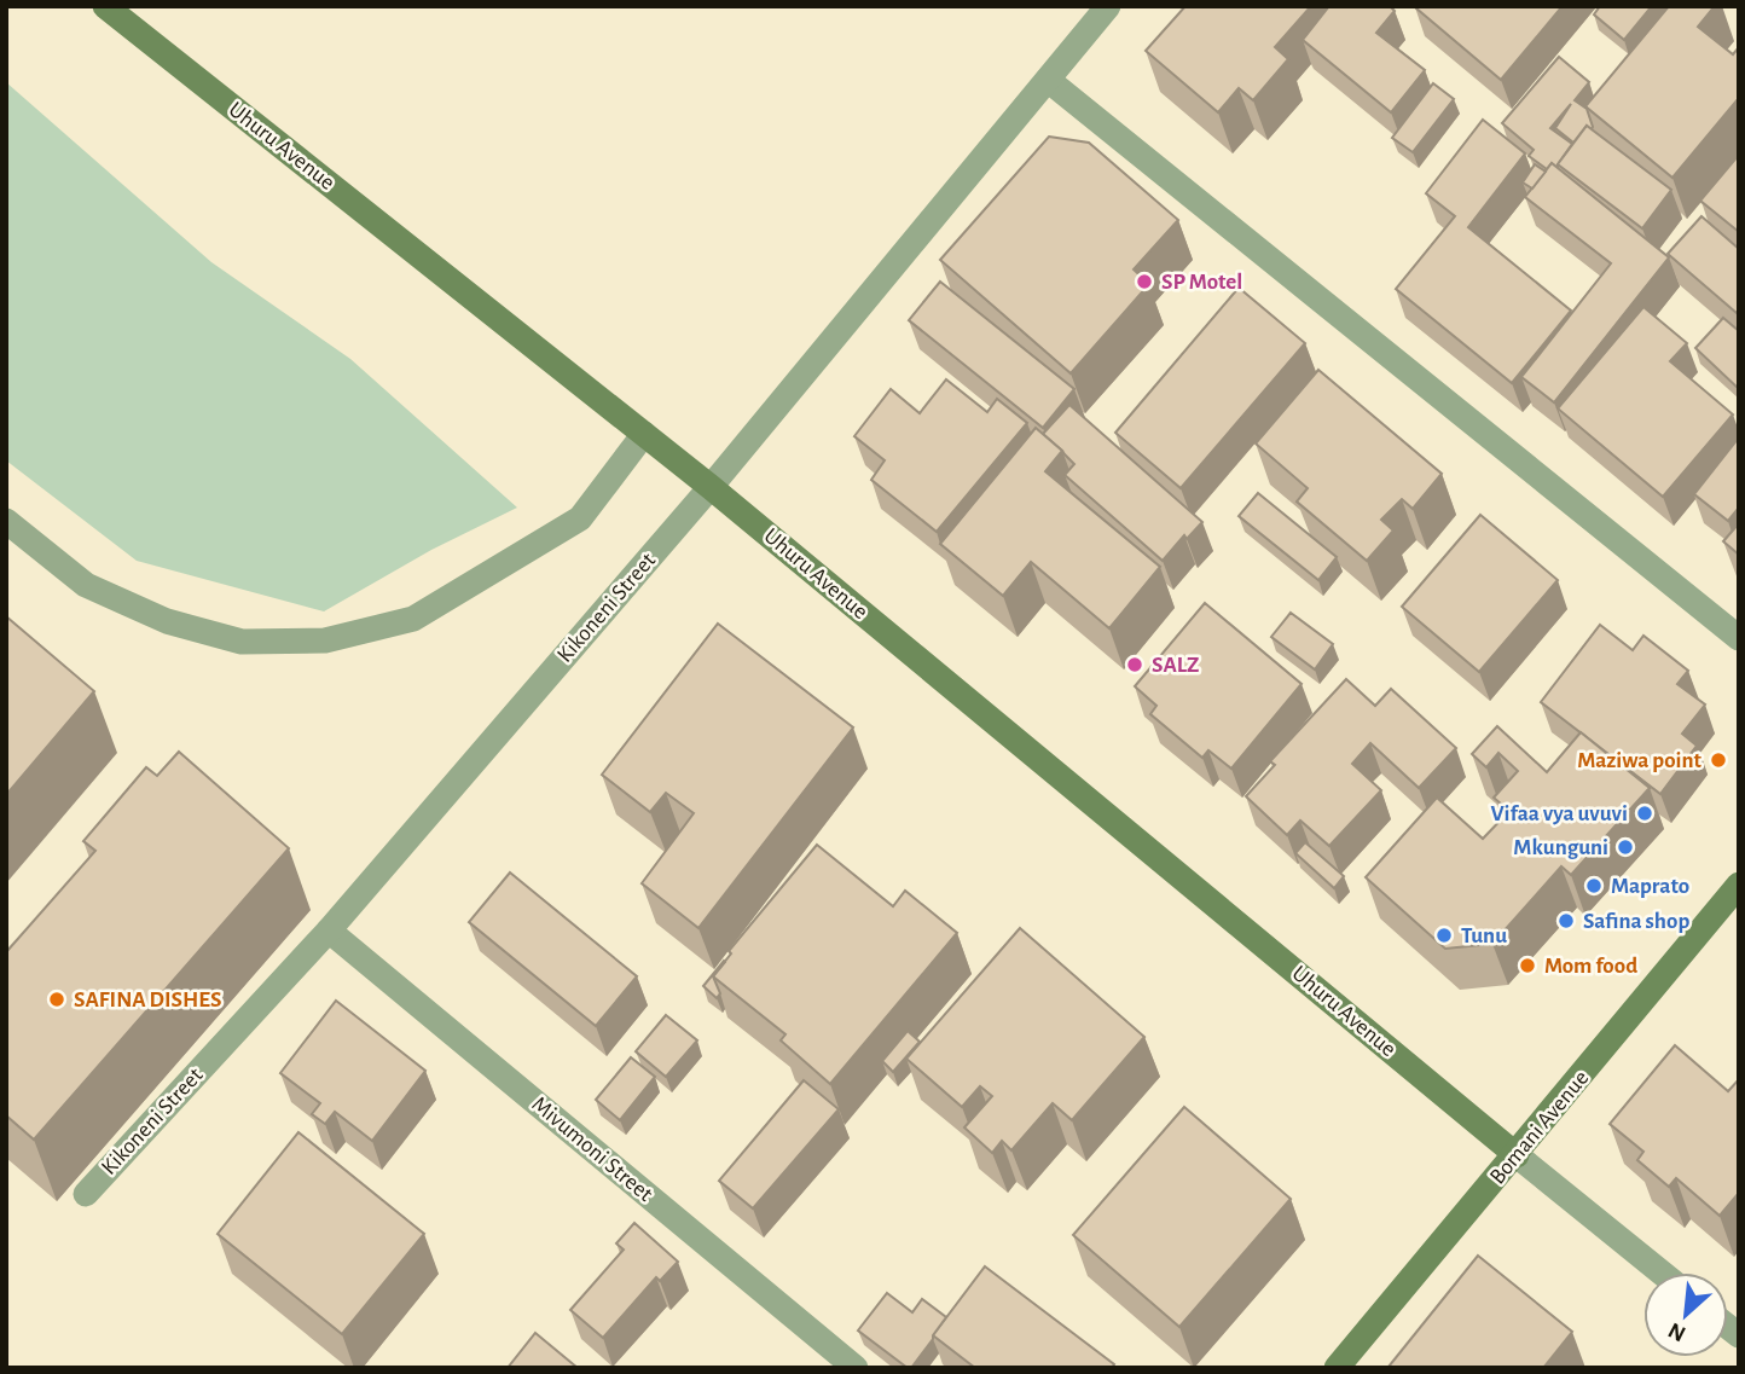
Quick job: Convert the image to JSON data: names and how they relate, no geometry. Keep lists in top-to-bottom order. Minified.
{"streets":{"street":["Uhuru Avenue","Kikoneni Street","Bomani Avenue","Mivumoni Street"]},"crossings":[["Uhuru Avenue","Kikoneni Street"],["Uhuru Avenue","Bomani Avenue"],["Kikoneni Street","Mivumoni Street"]],"places":["SP Motel","SALZ","Maziwa point","Vifaa vya uvuvi","Mkunguni","Maprato","Safina shop","Tunu","Mom food","SAFINA DISHES"],"north":"bottom left"}
